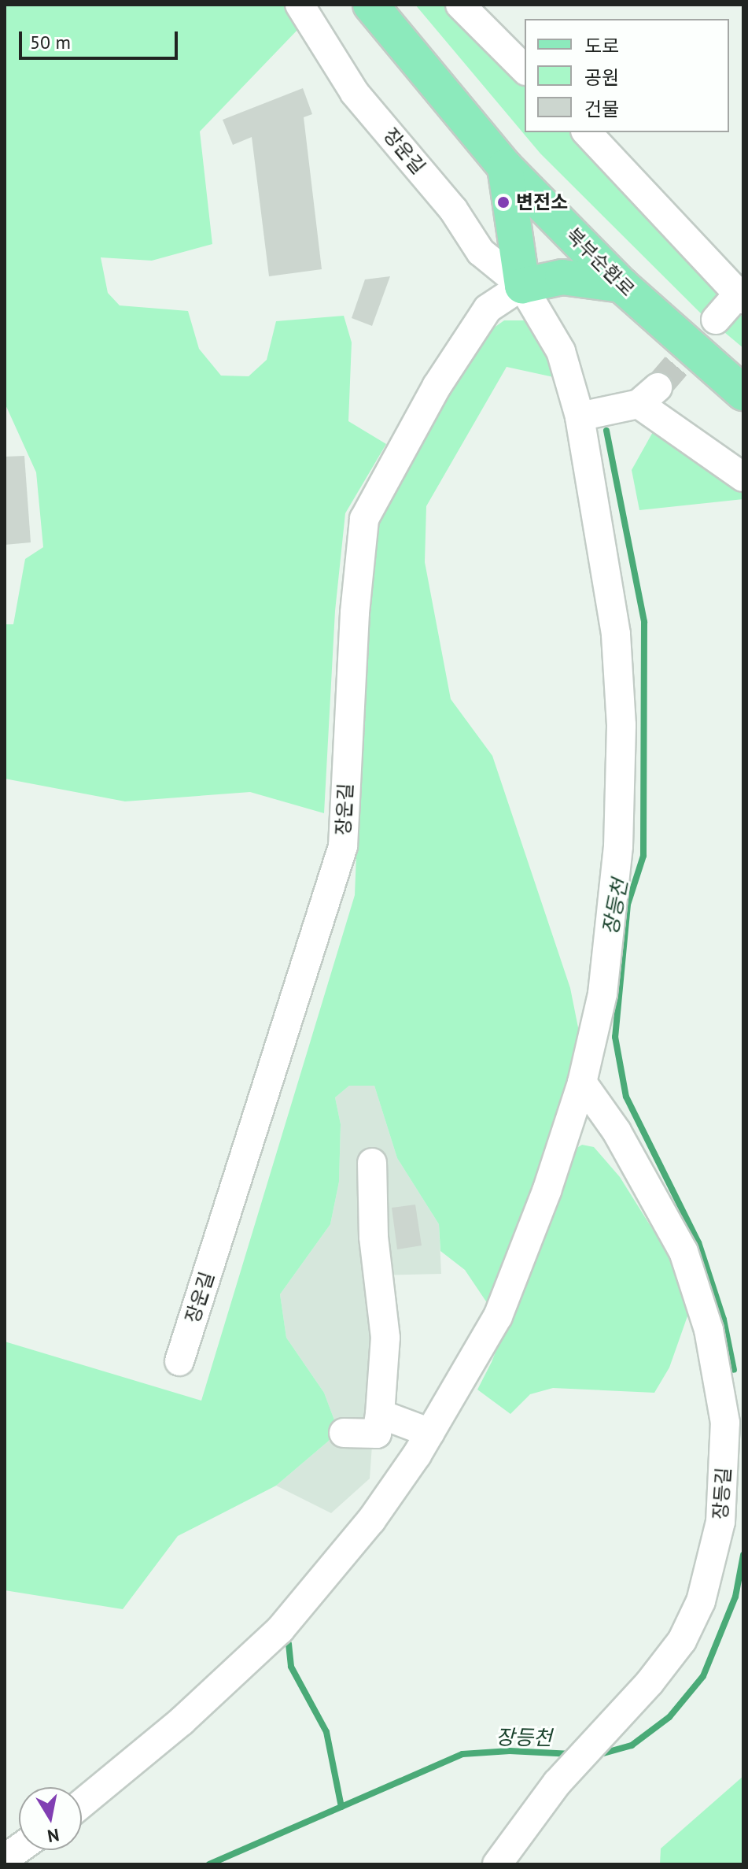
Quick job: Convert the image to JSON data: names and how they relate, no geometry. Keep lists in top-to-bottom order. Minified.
{"streets":{"main road":["북부순환로"],"street":["장운길","장등길"]},"crossings":[["장운길","장등길"]],"water":["장등천"],"places":["변전소"],"legend":["도로","공원","건물"],"scale_bar":"50 m","north":"bottom"}
